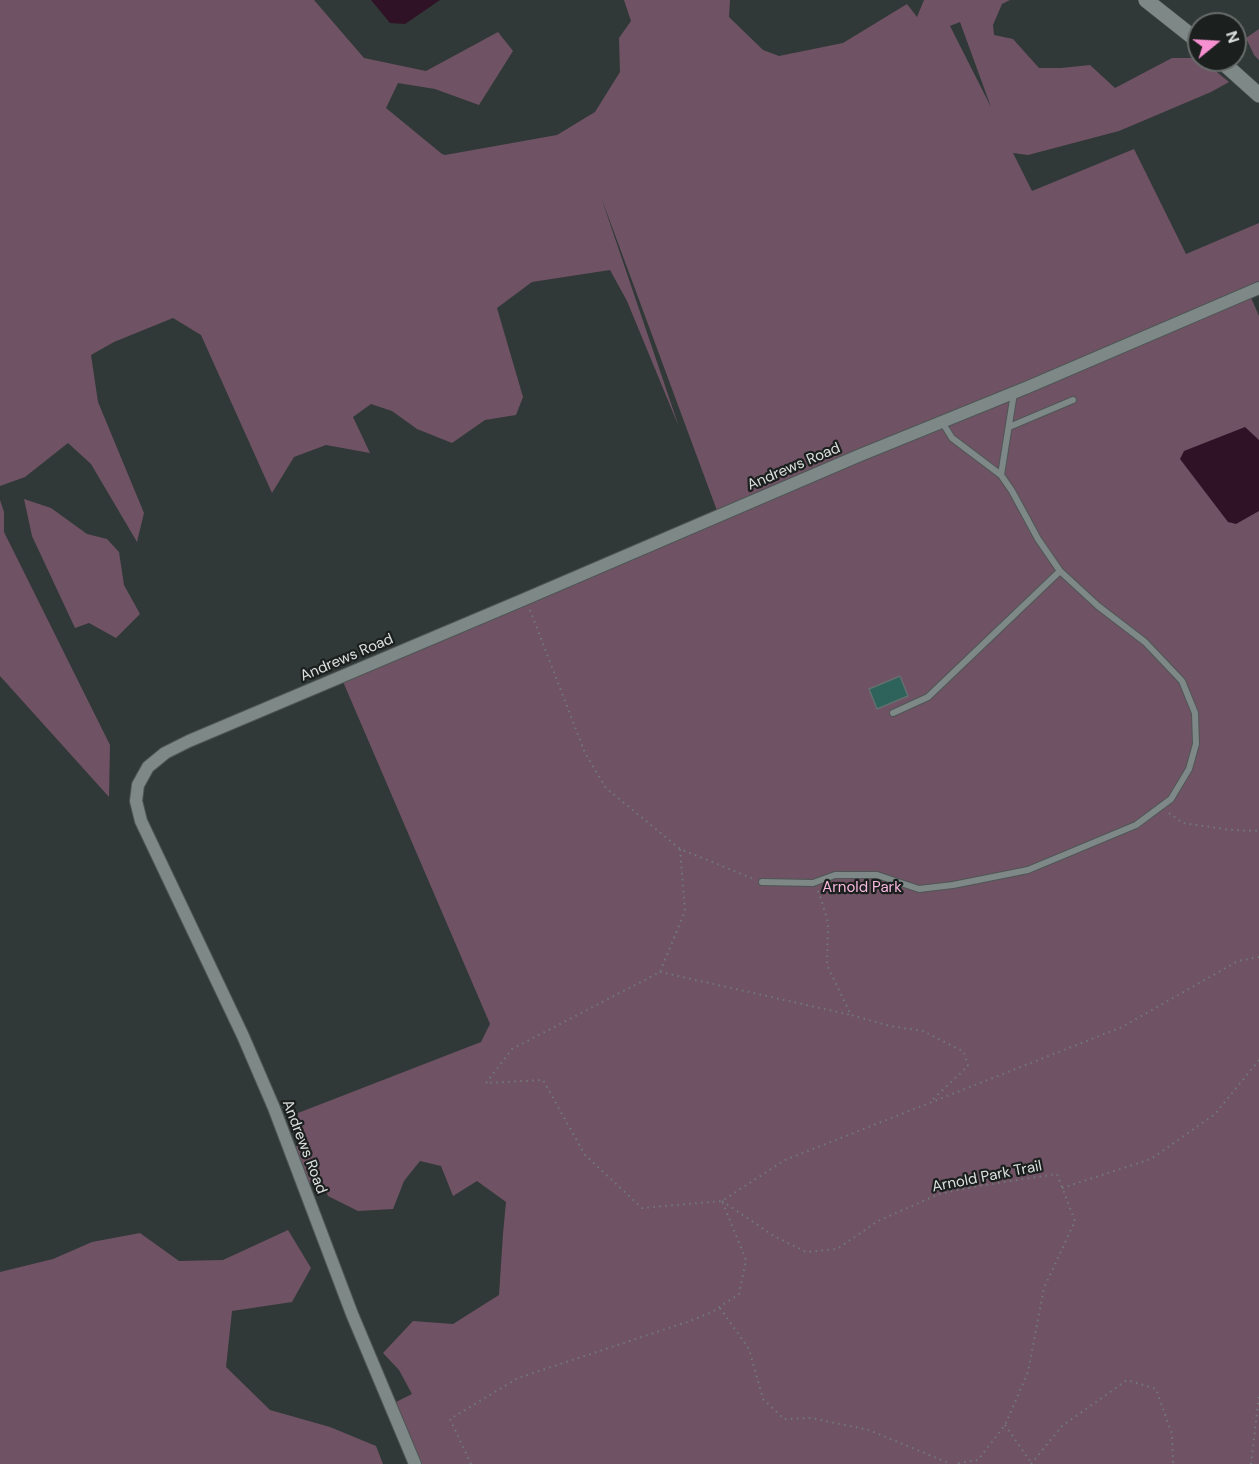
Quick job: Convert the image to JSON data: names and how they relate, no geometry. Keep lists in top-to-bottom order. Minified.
{"streets":{"street":["Andrews Road"],"path":["Arnold Park Trail"]},"parks":["Arnold Park"],"north":"right"}
